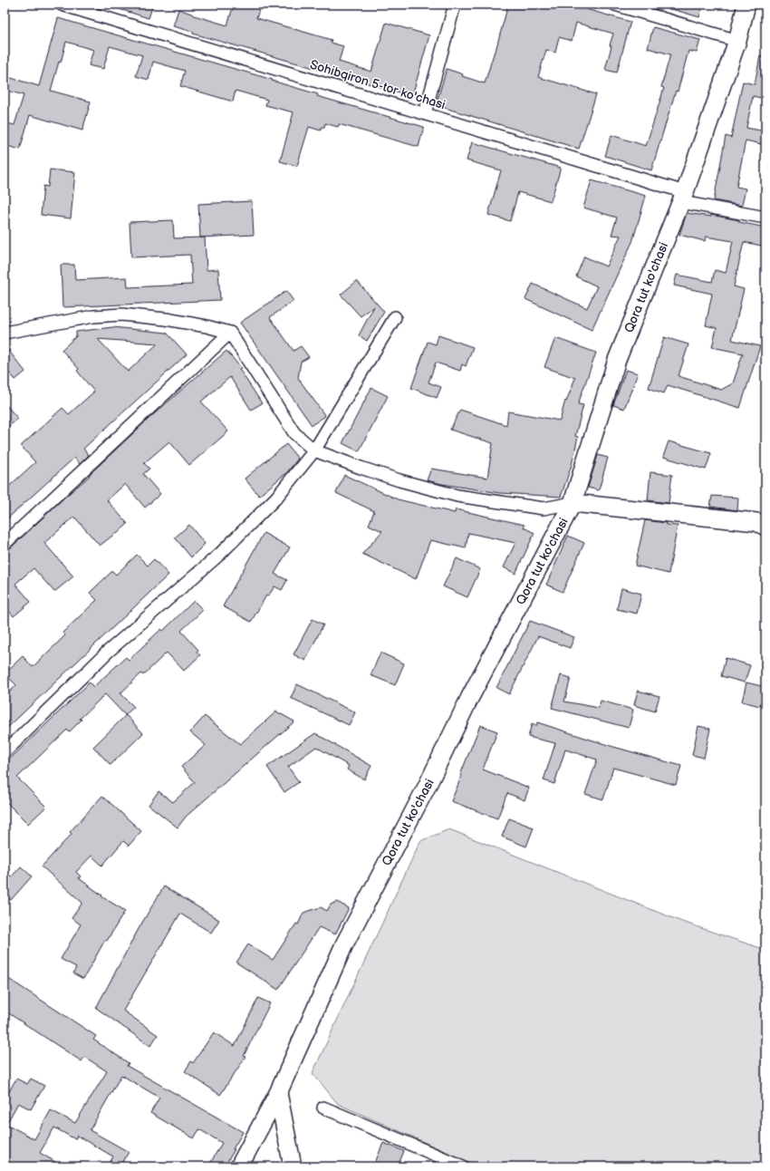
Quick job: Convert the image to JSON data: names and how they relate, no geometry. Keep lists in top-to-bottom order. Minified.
{"streets":{"street":["Sohibqiron 5-tor ko'chasi","Qora tut ko'chasi"]},"crossings":[["Sohibqiron 5-tor ko'chasi","Qora tut ko'chasi"]]}
